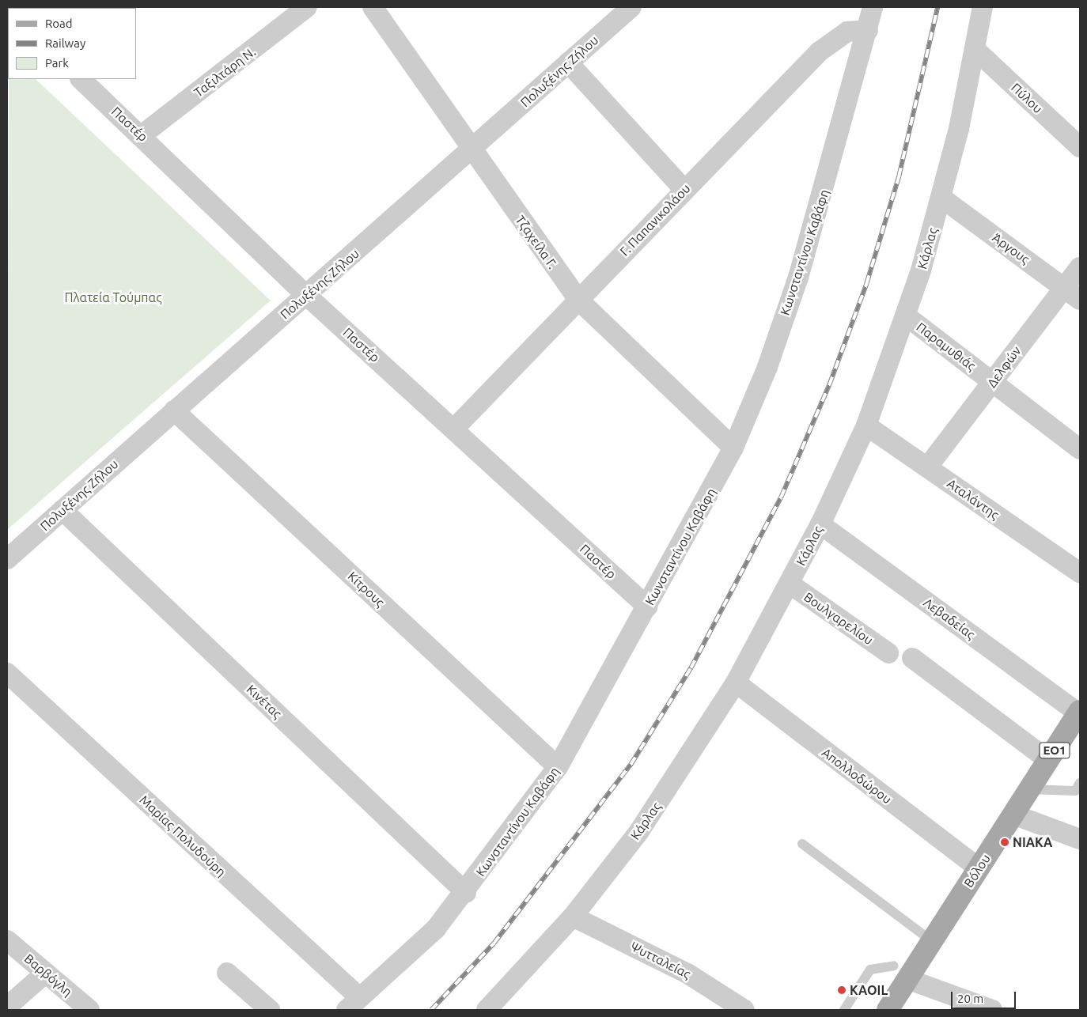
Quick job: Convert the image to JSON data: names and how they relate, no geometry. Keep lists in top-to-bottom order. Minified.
{"streets":{"main road":["ΕΟ1","Βόλου"],"street":["Πολυξένης Ζήλου","Ταξιλτάρη Ν.","Πύλου","Παστέρ","Γ. Παπανικολάου","Τζαχείλα Γ.","Κάρλας","Άργους","Κωνσταντίνου Καβάφη","Παραμυθιάς","Δελφών","Αταλάντης","Κίτρους","Βουλγαρελίου","Λεβαδείας","Κινέτας","Απολλοδώρου","Μαρίας Πολυδούρη","Ψυτταλείας","Βαρβόγλη"]},"crossings":[["Πολυξένης Ζήλου","Παστέρ"],["Πολυξένης Ζήλου","Τζαχείλα Γ."],["Πολυξένης Ζήλου","Κίτρους"],["Πολυξένης Ζήλου","Κινέτας"],["Ταξιλτάρη Ν.","Παστέρ"],["Πύλου","Κάρλας"],["Παστέρ","Γ. Παπανικολάου"],["Παστέρ","Κωνσταντίνου Καβάφη"],["Γ. Παπανικολάου","Τζαχείλα Γ."],["Γ. Παπανικολάου","Κωνσταντίνου Καβάφη"],["Τζαχείλα Γ.","Κωνσταντίνου Καβάφη"],["Κάρλας","Άργους"],["Κάρλας","Παραμυθιάς"],["Κάρλας","Αταλάντης"],["Κάρλας","Βουλγαρελίου"],["Κάρλας","Λεβαδείας"],["Κάρλας","Απολλοδώρου"],["Κάρλας","Ψυτταλείας"],["Άργους","Δελφών"],["Κωνσταντίνου Καβάφη","Κίτρους"],["Κωνσταντίνου Καβάφη","Κινέτας"],["Κωνσταντίνου Καβάφη","Μαρίας Πολυδούρη"],["Παραμυθιάς","Δελφών"],["Δελφών","Αταλάντης"],["Λεβαδείας","Βόλου"],["Απολλοδώρου","Βόλου"]],"parks":["Πλατεία Τούμπας"],"places":["ΝΙΑΚΑ","KAOIL"],"legend":["Road","Railway","Park"],"scale_bar":"20 m"}
